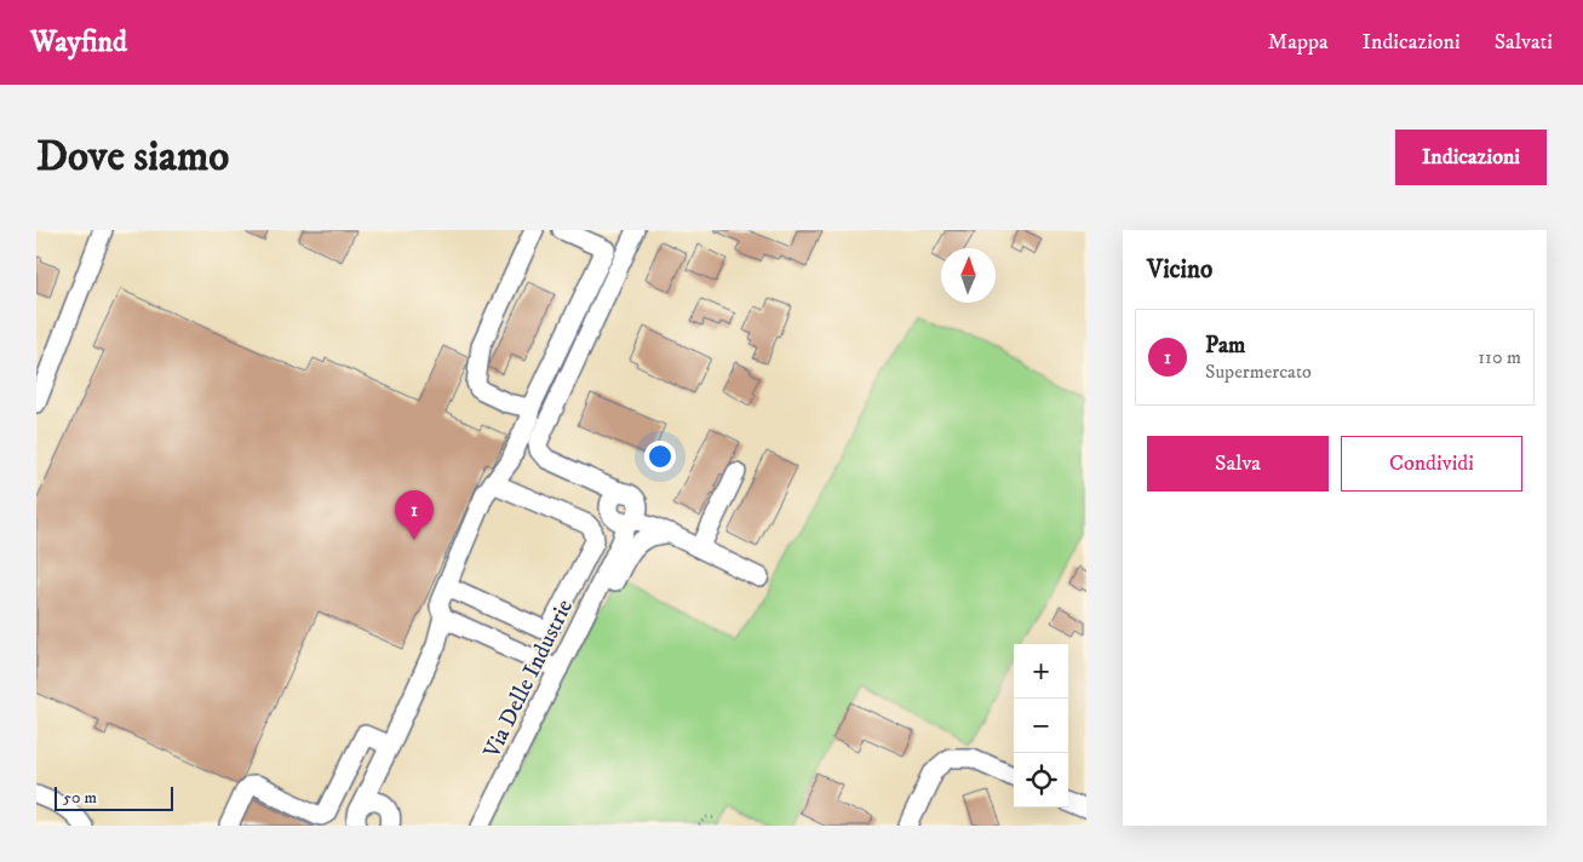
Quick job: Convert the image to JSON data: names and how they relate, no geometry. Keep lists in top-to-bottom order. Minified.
{"streets":{"street":["Via Delle Industrie"]},"scale_bar":"50 m","north":"top","page":{"header":"Wayfind","nav":["Mappa","Indicazioni","Salvati"],"buttons":["Indicazioni",["Salva","Condividi"]],"title":"Dove siamo","heading":"Vicino","list":[{"mark":"1","name":"Pam","note":"Supermercato","value":"110 m"}],"pins":"1","map_buttons":["+","−"],"scale":"50 m"}}
